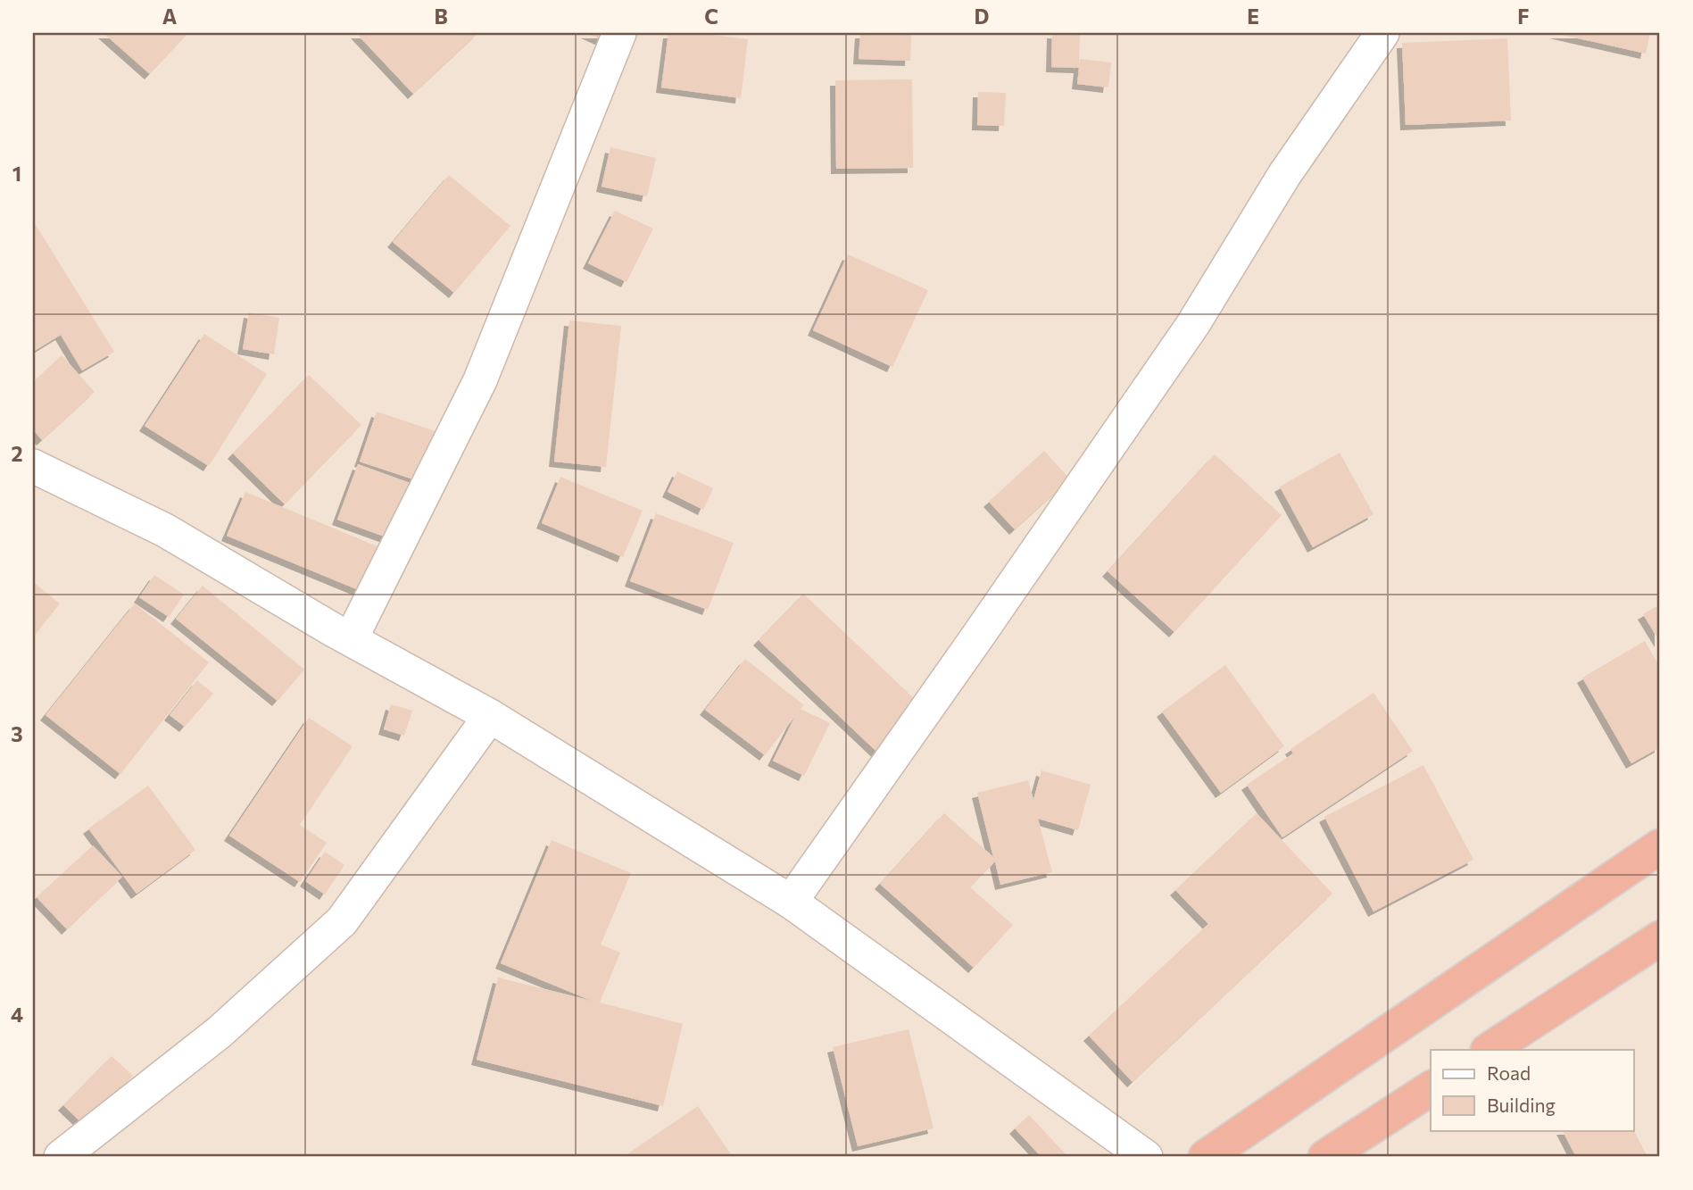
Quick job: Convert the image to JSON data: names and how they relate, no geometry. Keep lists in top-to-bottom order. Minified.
{"legend":["Road","Building"],"grid":{"columns":["A","B","C","D","E","F"],"rows":["1","2","3","4"]}}
